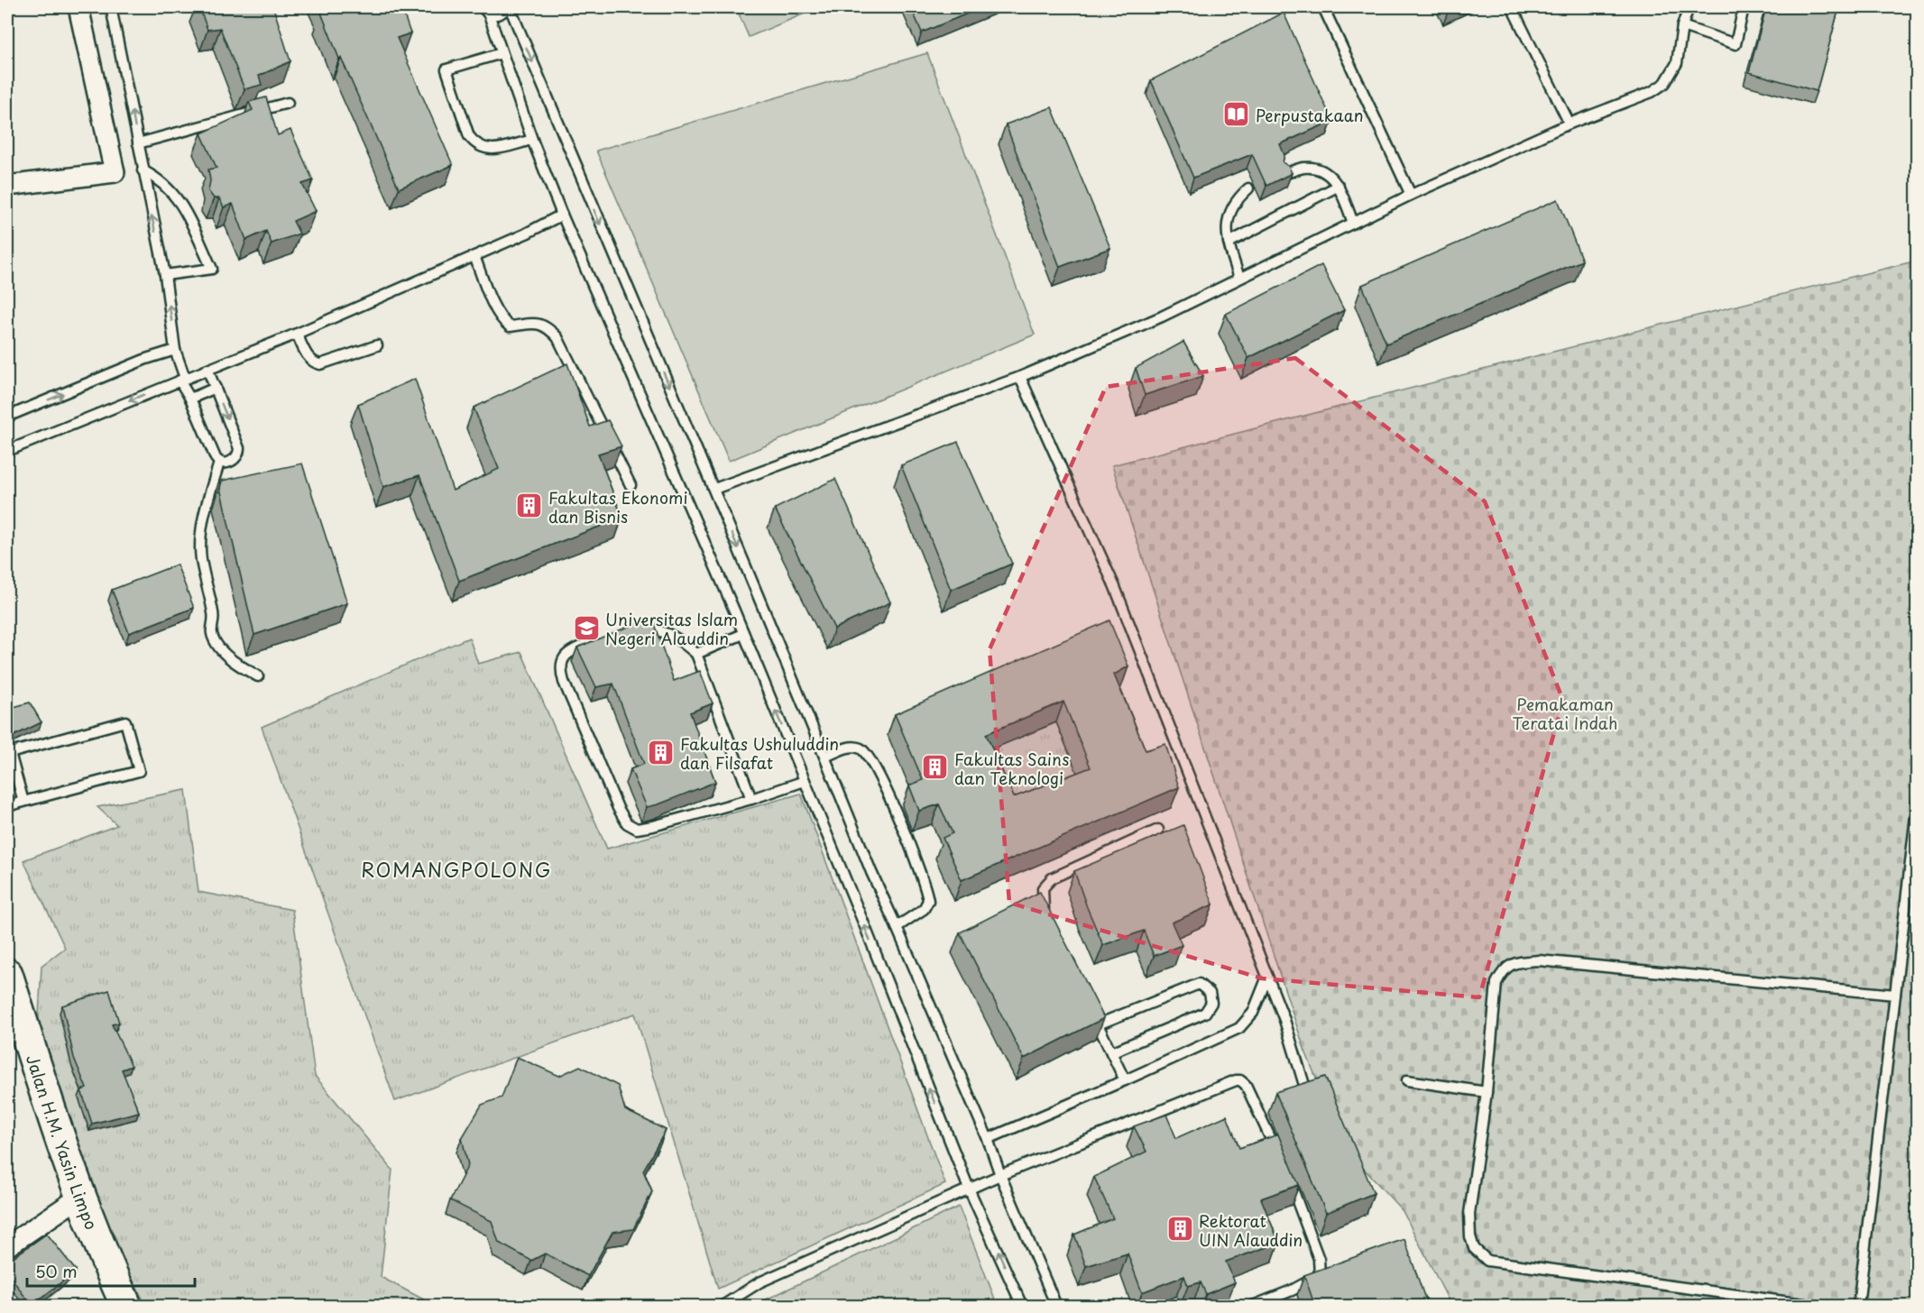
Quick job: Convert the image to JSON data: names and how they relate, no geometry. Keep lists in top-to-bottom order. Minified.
{"streets":{"main road":["Jalan H.M. Yasin Limpo"]},"districts":["ROMANGPOLONG"],"parks":["Pemakaman Teratai Indah"],"places":{"library":["Perpustakaan"],"building":["Fakultas Ekonomi dan Bisnis","Fakultas Ushuluddin dan Filsafat","Fakultas Sains dan Teknologi","Rektorat UIN Alauddin"],"school or university":["Universitas Islam Negeri Alauddin"]},"scale_bar":"50 m"}
